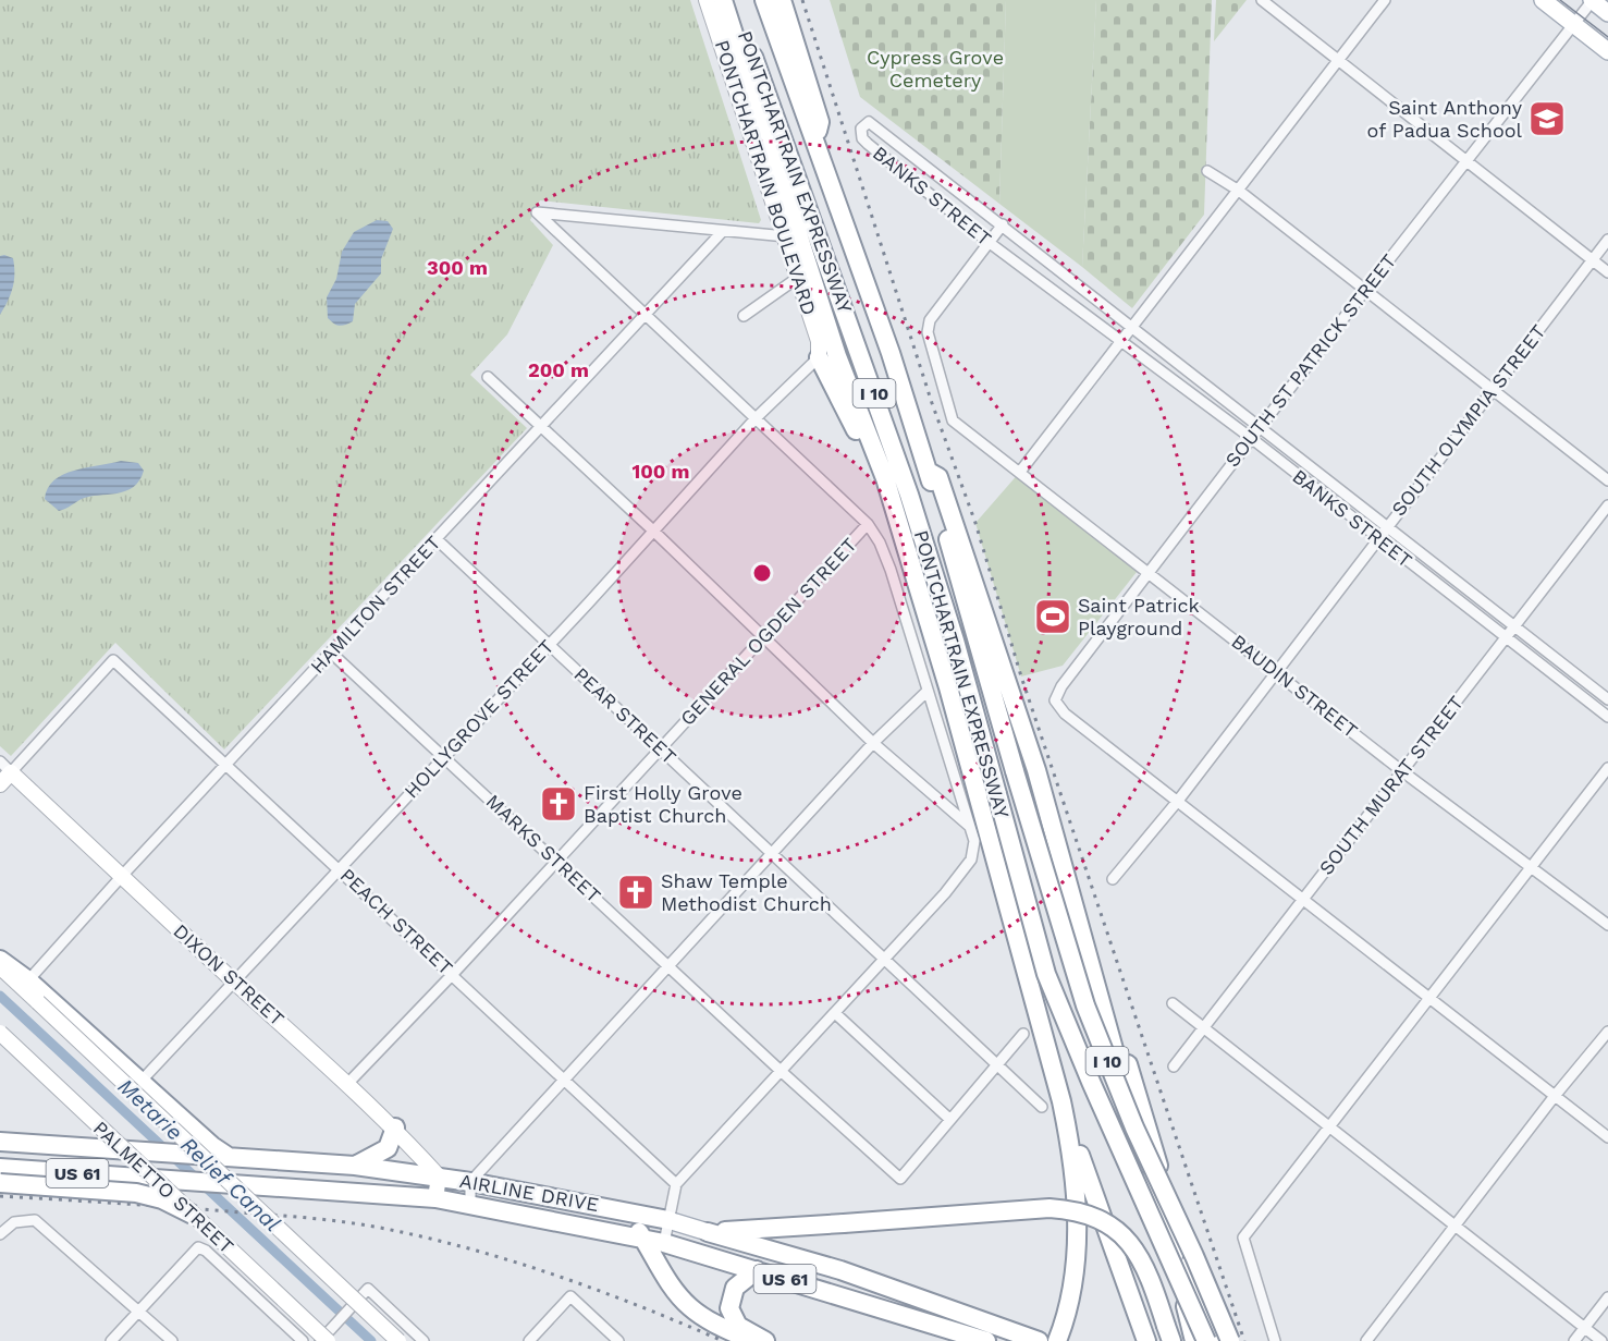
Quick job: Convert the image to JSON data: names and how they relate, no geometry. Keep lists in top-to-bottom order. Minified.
{"streets":{"highway":["PONTCHARTRAIN EXPRESSWAY","I 10","US 61","AIRLINE DRIVE"],"street":["PONTCHARTRAIN BOULEVARD","BANKS STREET","SOUTH ST PATRICK STREET","SOUTH OLYMPIA STREET","HAMILTON STREET","GENERAL OGDEN STREET","BAUDIN STREET","PEAR STREET","HOLLYGROVE STREET","SOUTH MURAT STREET","MARKS STREET","PEACH STREET","DIXON STREET","PALMETTO STREET"]},"crossings":[["PONTCHARTRAIN BOULEVARD","HOLLYGROVE STREET"],["BANKS STREET","SOUTH ST PATRICK STREET"],["BANKS STREET","SOUTH OLYMPIA STREET"],["BANKS STREET","BAUDIN STREET"],["BANKS STREET","SOUTH MURAT STREET"],["SOUTH ST PATRICK STREET","SOUTH OLYMPIA STREET"],["SOUTH ST PATRICK STREET","BAUDIN STREET"],["SOUTH OLYMPIA STREET","BAUDIN STREET"],["HAMILTON STREET","PEAR STREET"],["HAMILTON STREET","MARKS STREET"],["HAMILTON STREET","PEACH STREET"],["HAMILTON STREET","DIXON STREET"],["GENERAL OGDEN STREET","PEAR STREET"],["GENERAL OGDEN STREET","MARKS STREET"],["GENERAL OGDEN STREET","PEACH STREET"],["GENERAL OGDEN STREET","DIXON STREET"],["BAUDIN STREET","SOUTH MURAT STREET"],["PEAR STREET","HOLLYGROVE STREET"],["HOLLYGROVE STREET","MARKS STREET"],["HOLLYGROVE STREET","PEACH STREET"],["HOLLYGROVE STREET","DIXON STREET"],["PEACH STREET","DIXON STREET"],["DIXON STREET","AIRLINE DRIVE"]],"water":["Metarie Relief Canal"],"parks":["Cypress Grove Cemetery"],"places":{"school or university":["Saint Anthony of Padua School"],"sports":["Saint Patrick Playground"],"church":["First Holly Grove Baptist Church","Shaw Temple Methodist Church"]},"rings":["300 m","200 m","100 m"]}
